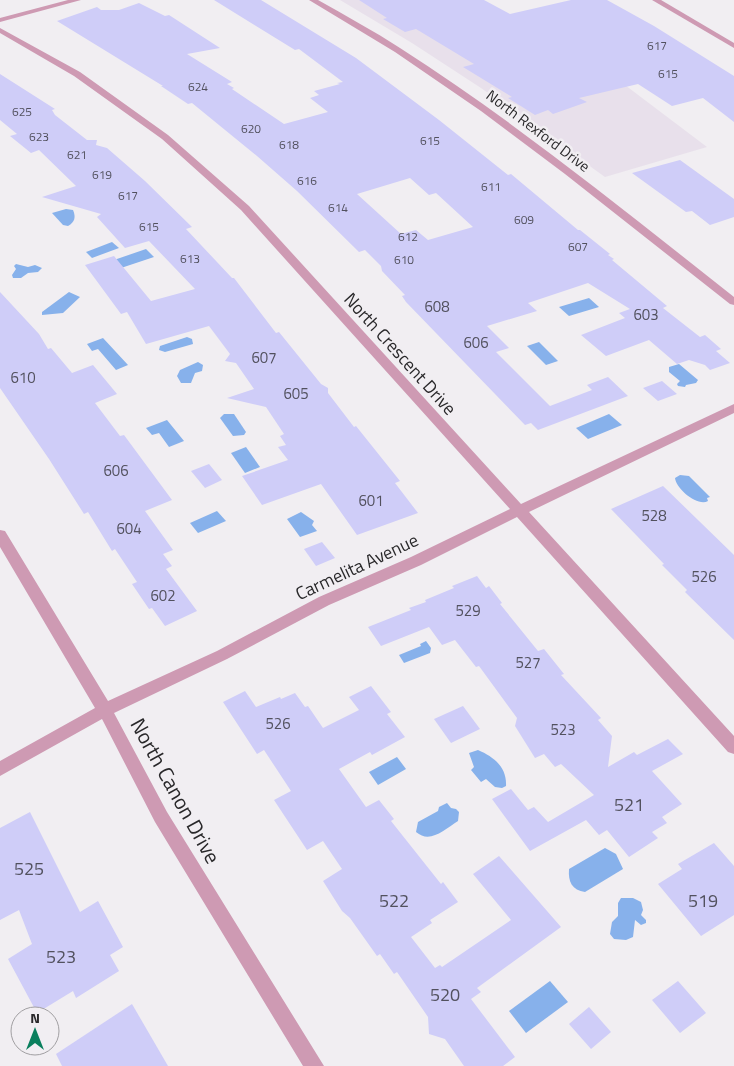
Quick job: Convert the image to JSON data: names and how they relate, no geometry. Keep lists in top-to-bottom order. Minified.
{"streets":{"street":["North Rexford Drive","North Crescent Drive","Carmelita Avenue","North Canon Drive"]},"crossings":[["North Crescent Drive","Carmelita Avenue"],["Carmelita Avenue","North Canon Drive"]],"house_numbers":["617","615","624","625","620","623","615","618","621","619","616","611","617","614","609","615","612","607","613","610","608","603","606","607","610","605","606","601","528","604","526","602","529","527","526","523","521","525","522","519","523","520"],"north":"top"}
